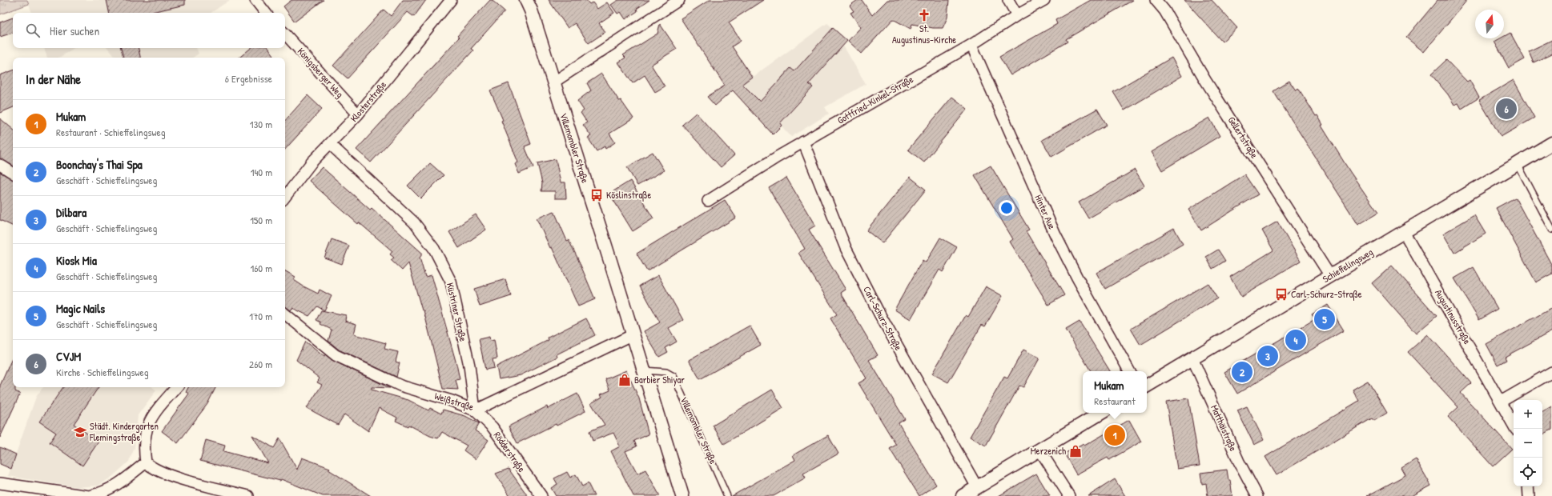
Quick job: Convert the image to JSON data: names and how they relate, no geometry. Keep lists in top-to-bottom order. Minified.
{"streets":{"street":["Königsberger Weg","Gottfried-Kinkel-Straße","Klosterstraße","Gellertstraße","Villemombler Straße","Hinter Aue","Schieffelingsweg","Küstriner Straße","Augustinusstraße","Carl-Schurz-Straße","Weißstraße","Matthäistraße","Rödderstraße"]},"crossings":[["Königsberger Weg","Klosterstraße"],["Gottfried-Kinkel-Straße","Hinter Aue"],["Gottfried-Kinkel-Straße","Carl-Schurz-Straße"],["Klosterstraße","Küstriner Straße"],["Gellertstraße","Schieffelingsweg"],["Villemombler Straße","Weißstraße"],["Schieffelingsweg","Augustinusstraße"],["Schieffelingsweg","Matthäistraße"],["Küstriner Straße","Weißstraße"],["Küstriner Straße","Rödderstraße"],["Weißstraße","Rödderstraße"]],"places":{"church":["St. Augustinus-Kirche"],"bus stop":["Köslinstraße","Carl-Schurz-Straße"],"shop":["Barbier Shiyar","Merzenich"],"school or university":["Städt. Kindergarten Flemingstraße"]},"north":"top","page":{"search":"Hier suchen","heading":["In der Nähe","6 Ergebnisse"],"pins":["6","5","4","3","2","1"],"list":[{"mark":"1","name":"Mukam","note":"Restaurant · Schieffelingsweg","value":"130 m"},{"mark":"2","name":"Boonchay's Thai Spa","note":"Geschäft · Schieffelingsweg","value":"140 m"},{"mark":"3","name":"Dilbara","note":"Geschäft · Schieffelingsweg","value":"150 m"},{"mark":"4","name":"Kiosk Mia","note":"Geschäft · Schieffelingsweg","value":"160 m"},{"mark":"5","name":"Magic Nails","note":"Geschäft · Schieffelingsweg","value":"170 m"},{"mark":"6","name":"CVJM","note":"Kirche · Schieffelingsweg","value":"260 m"}],"popup":["Mukam","Restaurant"],"map_buttons":["+","−"]}}
